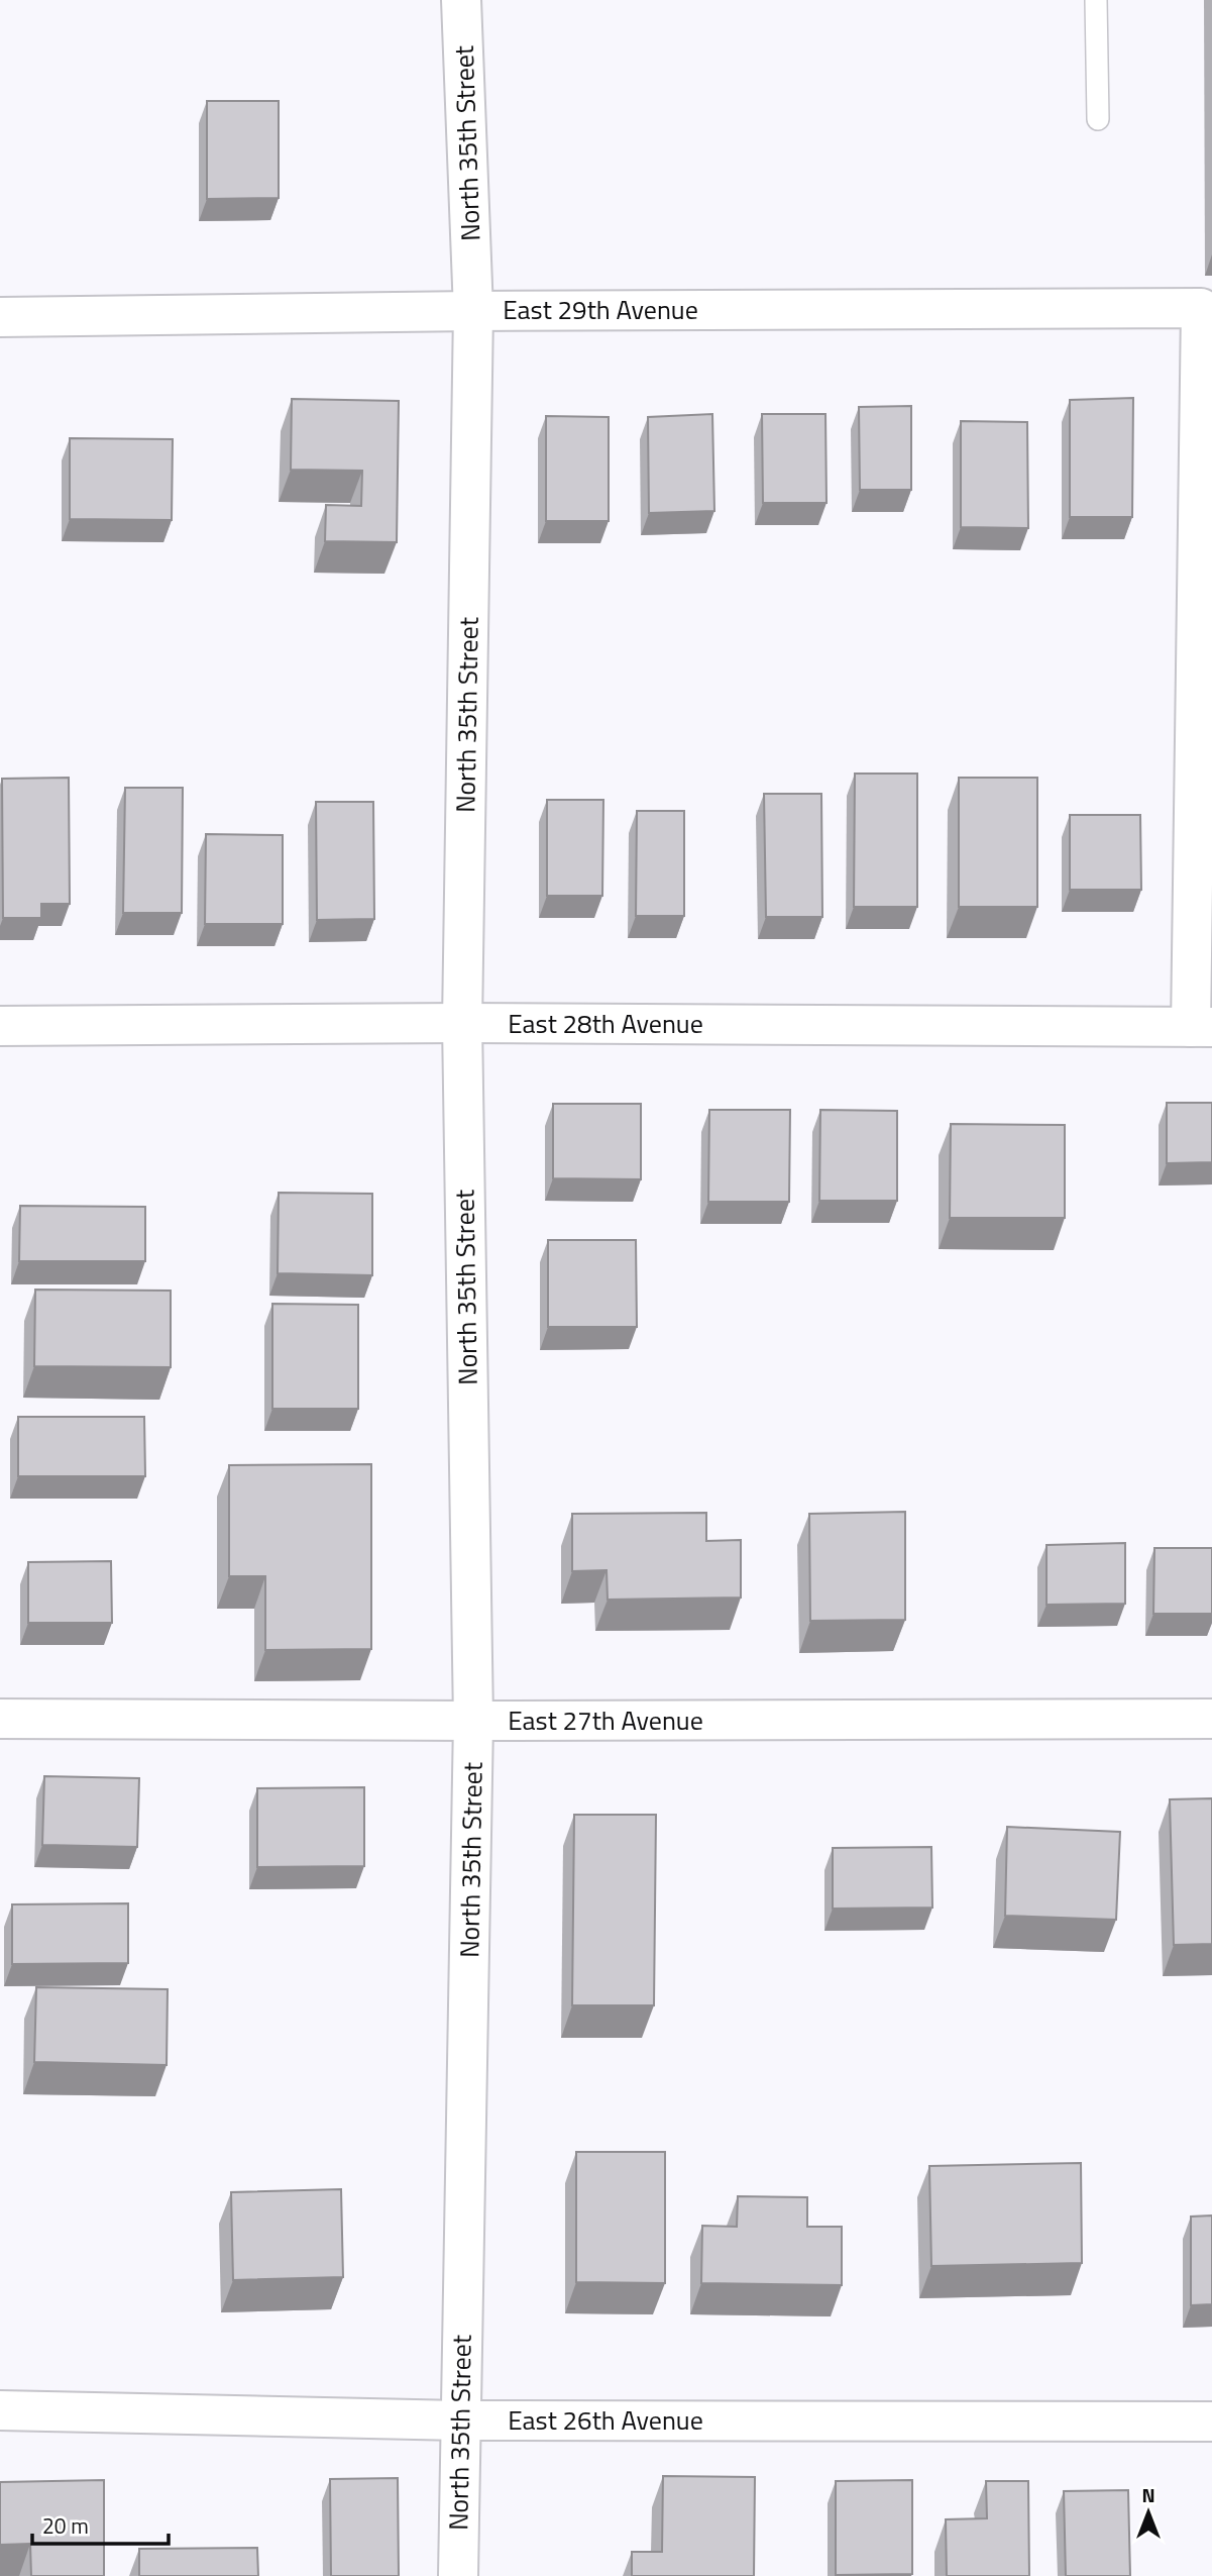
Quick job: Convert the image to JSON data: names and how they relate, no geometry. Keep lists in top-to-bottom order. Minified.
{"streets":{"street":["North 35th Street","East 29th Avenue","East 28th Avenue","East 27th Avenue","East 26th Avenue"]},"crossings":[["North 35th Street","East 29th Avenue"],["North 35th Street","East 28th Avenue"],["North 35th Street","East 27th Avenue"],["North 35th Street","East 26th Avenue"]],"scale_bar":"20 m","north":"top"}
